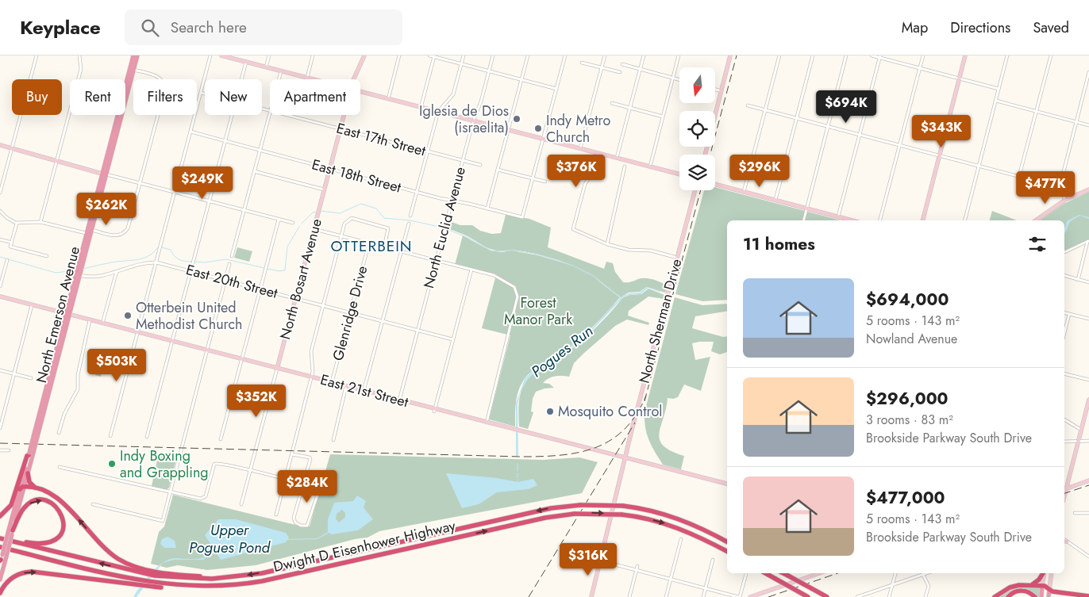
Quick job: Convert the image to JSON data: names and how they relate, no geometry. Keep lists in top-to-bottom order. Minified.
{"streets":{"highway":["Dwight D Eisenhower Highway"],"main road":["North Bosart Avenue","North Emerson Avenue","North Sherman Drive","East 21st Street"],"street":["East 17th Street","East 18th Street","North Euclid Avenue","East 20th Street","Glenridge Drive"]},"crossings":[["East 17th Street","North Euclid Avenue"],["East 17th Street","North Bosart Avenue"],["East 18th Street","North Euclid Avenue"],["East 18th Street","North Bosart Avenue"],["North Euclid Avenue","East 20th Street"],["North Euclid Avenue","East 21st Street"],["North Bosart Avenue","East 20th Street"],["North Bosart Avenue","East 21st Street"],["East 20th Street","Glenridge Drive"],["East 20th Street","North Emerson Avenue"],["Glenridge Drive","East 21st Street"],["North Emerson Avenue","East 21st Street"],["North Sherman Drive","East 21st Street"]],"districts":["OTTERBEIN"],"water":["Pogues Run","Upper Pogues Pond"],"parks":["Forest Manor Park"],"places":["Iglesia de Dios (israelita)","Indy Metro Church","Otterbein United Methodist Church","Mosquito Control","Indy Boxing and Grappling"],"north":"bottom","page":{"header":"Keyplace","search":"Search here","nav":["Map","Directions","Saved"],"chip":["Buy","Rent","Filters","New","Apartment"],"price":["$694K","$343K","$376K","$296K","$249K","$477K","$262K","$503K","$352K","$284K","$316K"],"heading":"11 homes","list":[{"name":"$694,000","note":"5 rooms · 143 m² · Nowland Avenue"},{"name":"$296,000","note":"3 rooms · 83 m² · Brookside Parkway South Drive"},{"name":"$477,000","note":"5 rooms · 143 m² · Brookside Parkway South Drive"}]}}
